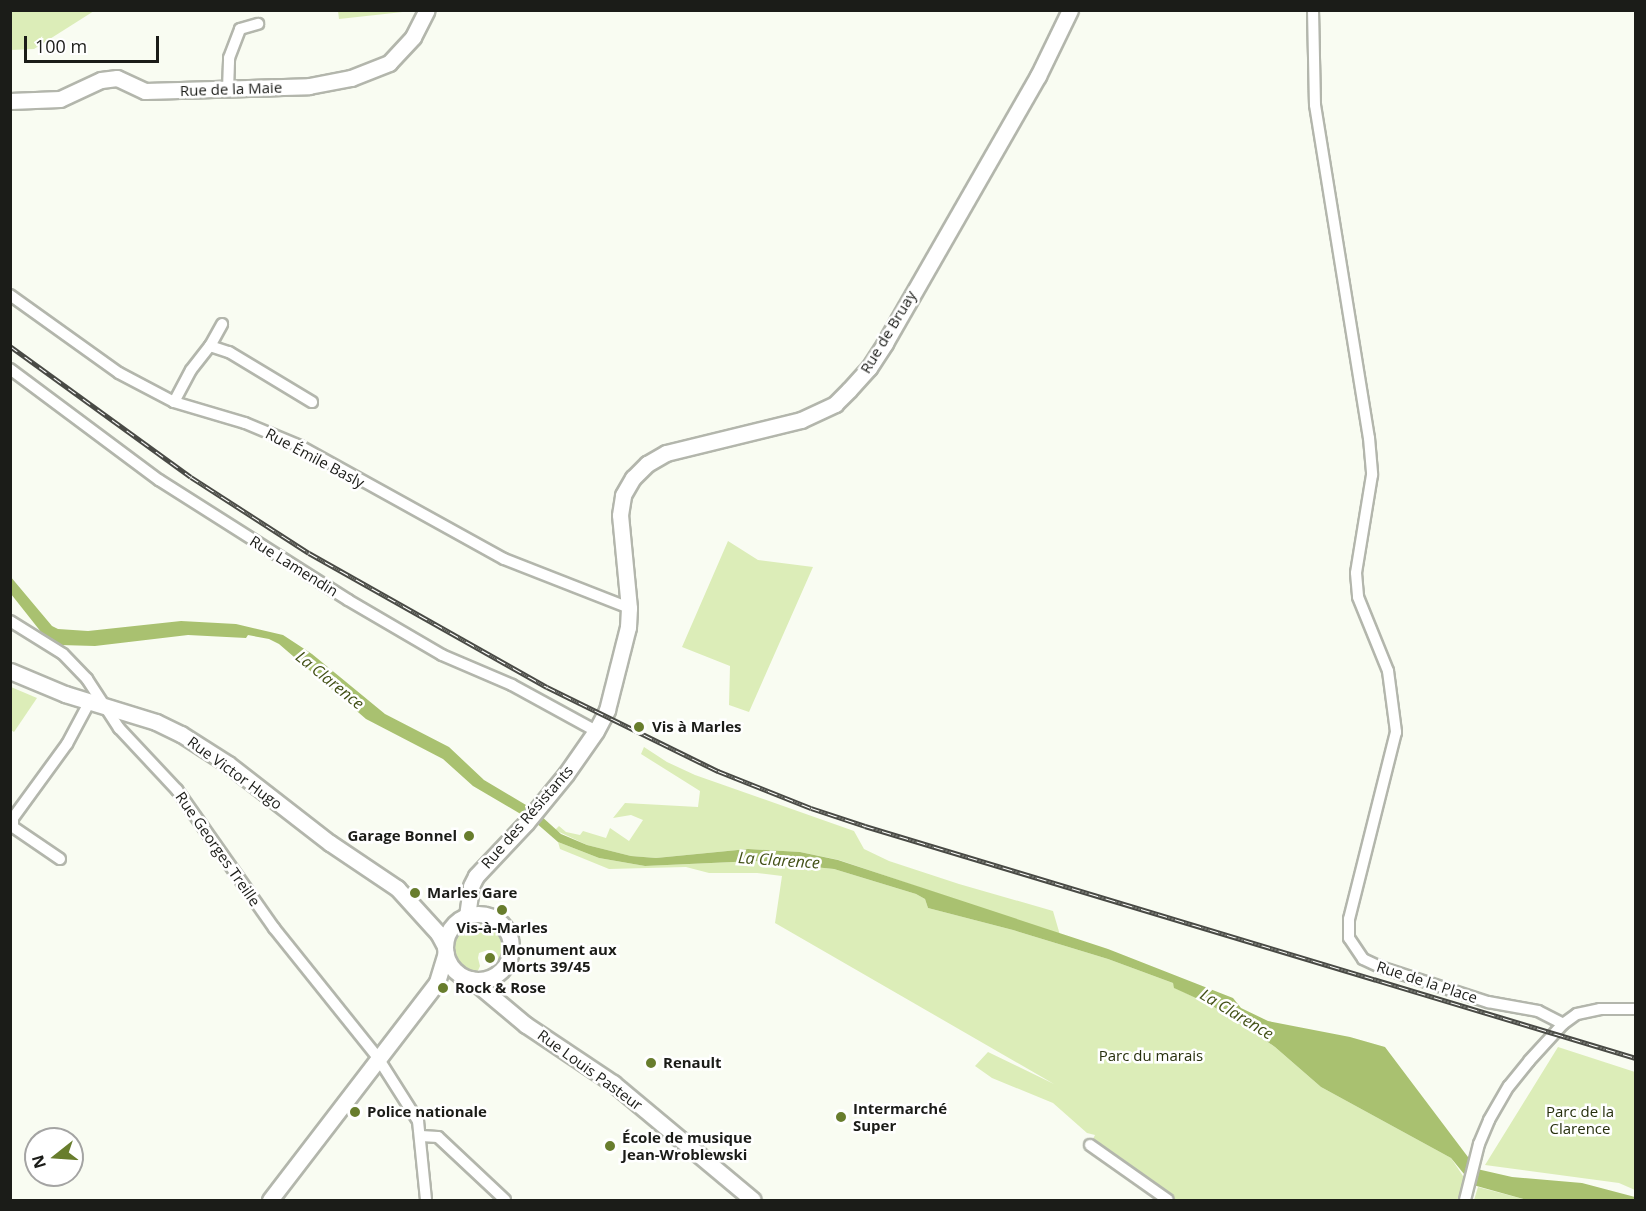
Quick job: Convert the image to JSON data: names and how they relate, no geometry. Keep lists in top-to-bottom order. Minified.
{"streets":{"main road":["Rue de la Maie","Rue de Bruay","Rue Victor Hugo","Rue des Résistants","Rue Louis Pasteur"],"street":["Rue Émile Basly","Rue Lamendin","Rue Georges Treille","Rue de la Place"]},"crossings":[["Rue de Bruay","Rue Émile Basly"],["Rue de Bruay","Rue des Résistants"],["Rue Émile Basly","Rue des Résistants"],["Rue Lamendin","Rue des Résistants"],["Rue Victor Hugo","Rue Georges Treille"],["Rue Victor Hugo","Rue Louis Pasteur"]],"water":["La Clarence"],"parks":["Parc du marais","Parc de la Clarence"],"places":["Vis à Marles","Garage Bonnel","Marles Gare","Vis-à-Marles","Monument aux Morts 39/45","Rock & Rose","Renault","Police nationale","Intermarché Super","École de musique Jean-Wroblewski"],"scale_bar":"100 m","north":"left"}
